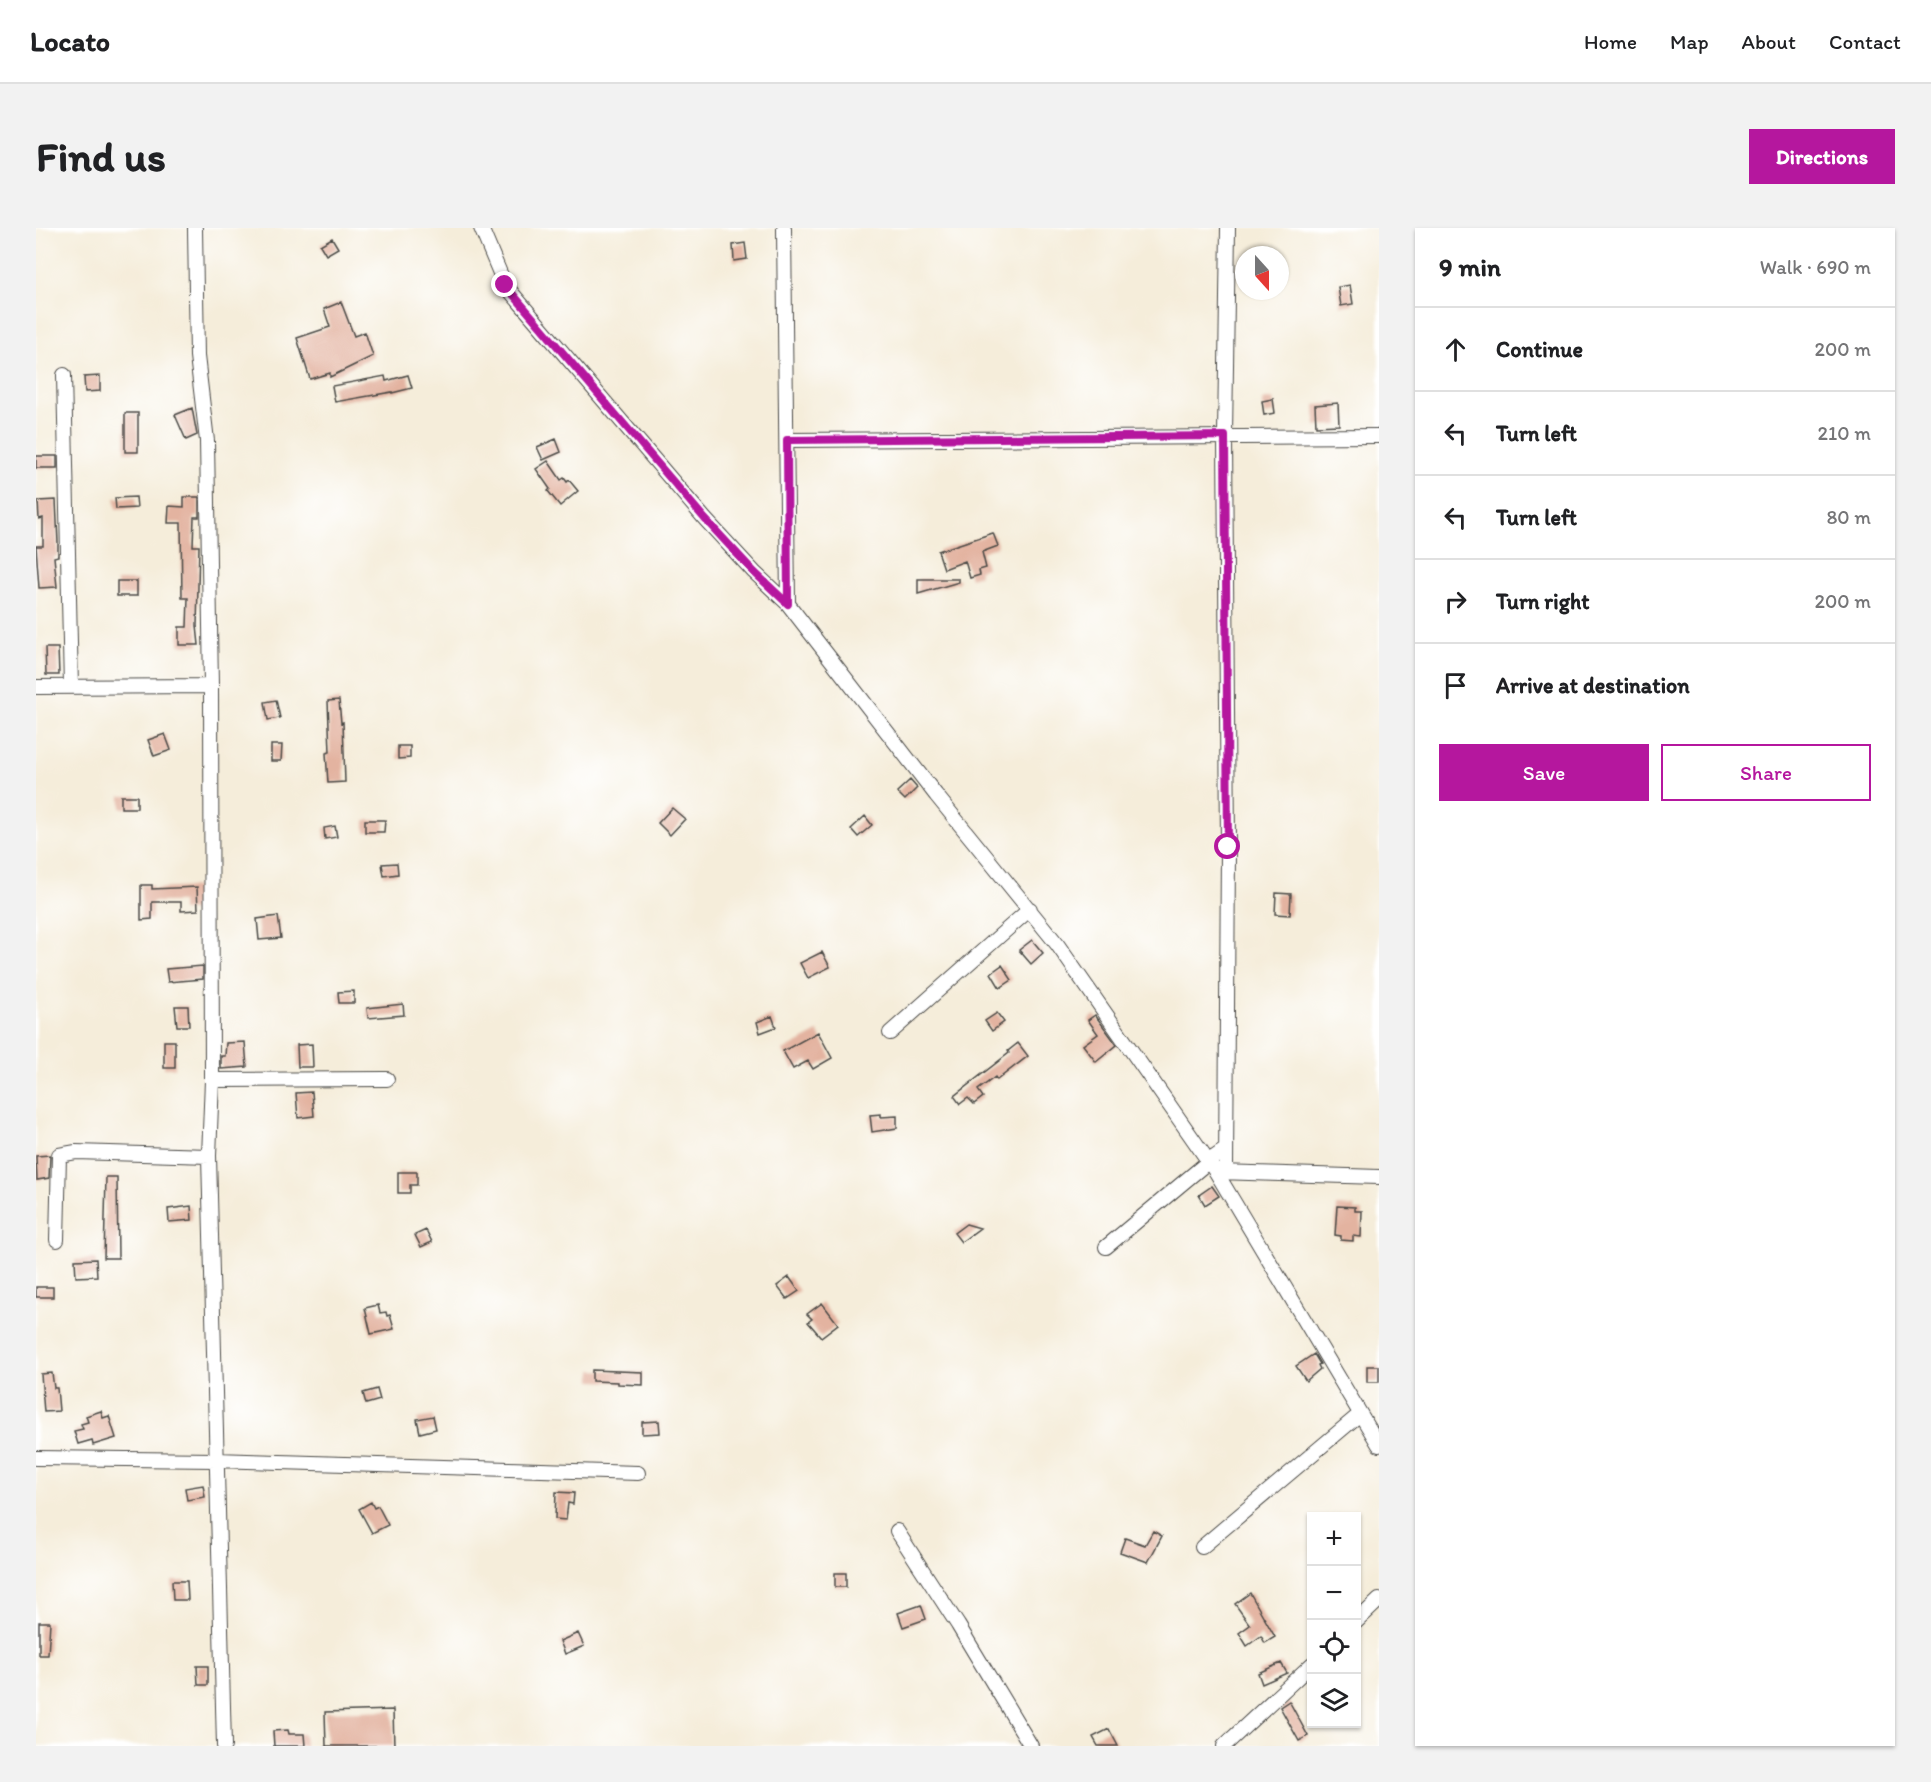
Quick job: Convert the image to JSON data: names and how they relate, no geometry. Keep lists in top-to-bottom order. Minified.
{"north":"bottom","page":{"header":"Locato","nav":["Home","Map","About","Contact"],"buttons":["Directions",["Save","Share"]],"title":"Find us","heading":["9 min","Walk · 690 m"],"list":[["Continue","200 m"],["Turn left","210 m"],["Turn left","80 m"],["Turn right","200 m"],"Arrive at destination"],"map_buttons":["+","−"]}}
